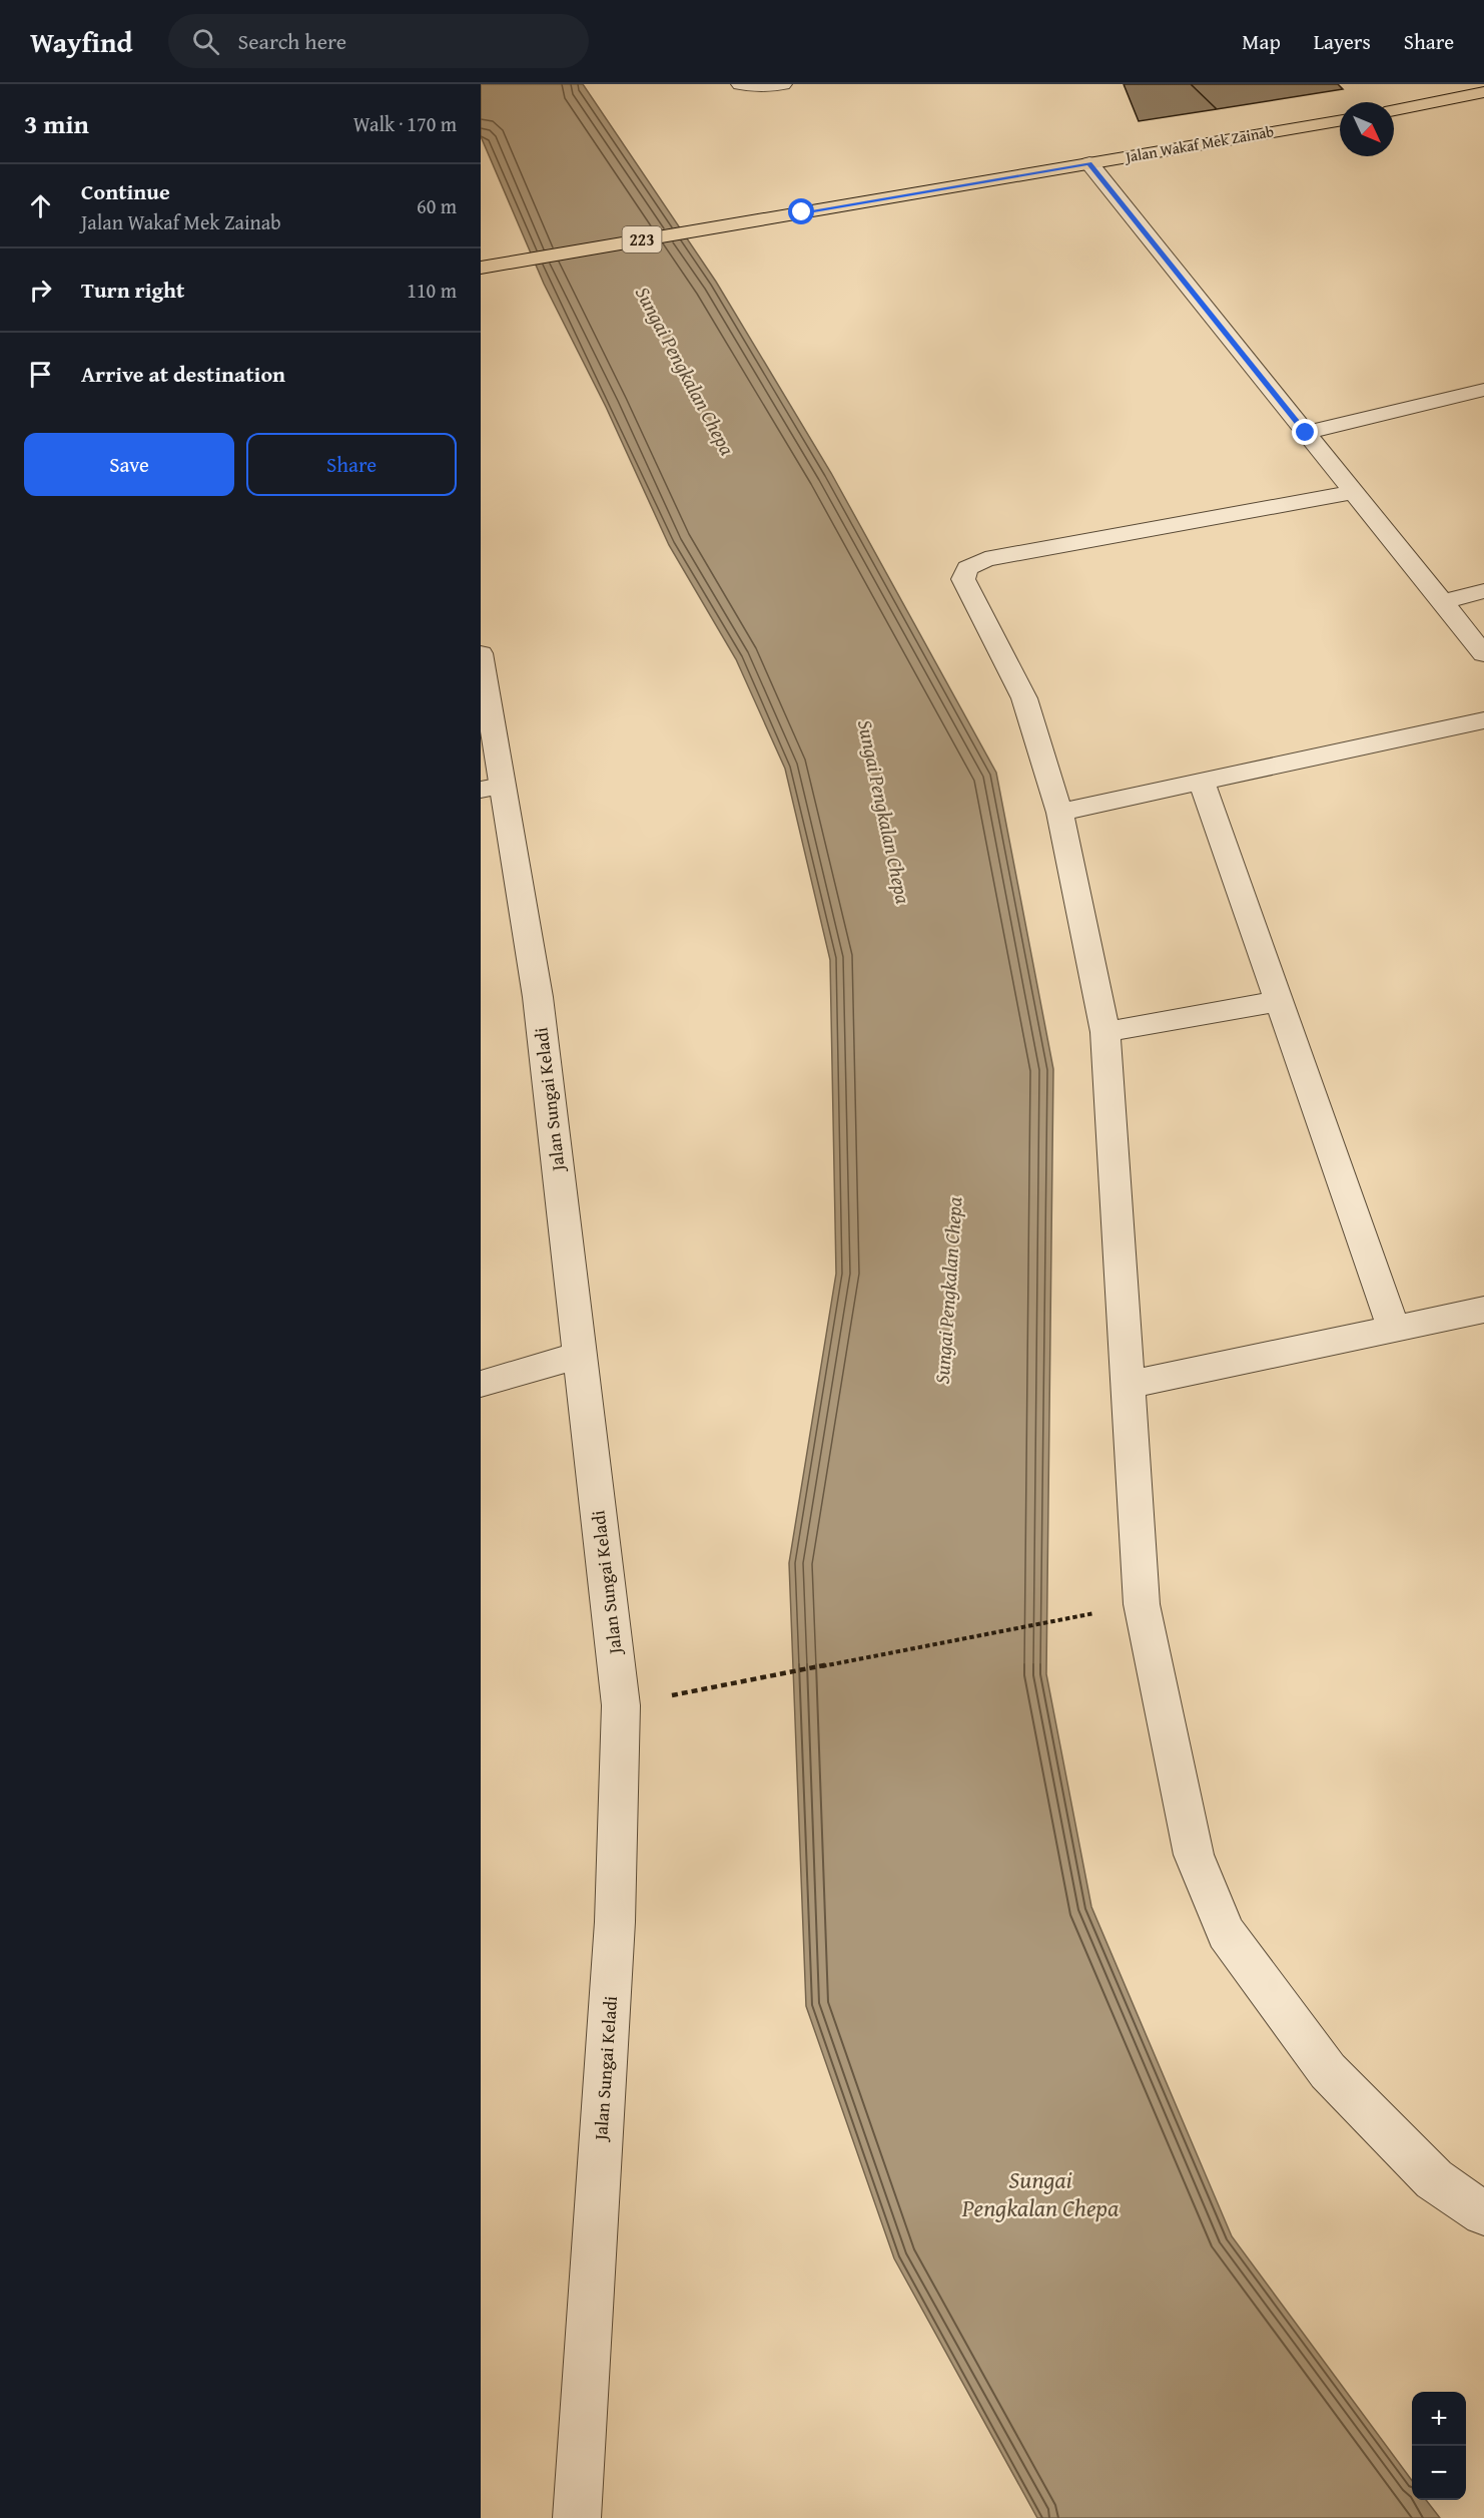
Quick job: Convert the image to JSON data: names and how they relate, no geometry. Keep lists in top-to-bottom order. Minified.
{"streets":{"main road":["Jalan Wakaf Mek Zainab","223"],"street":["Jalan Sungai Keladi"]},"water":["Sungai Pengkalan Chepa"],"north":"bottom right","page":{"header":"Wayfind","search":"Search here","nav":["Map","Layers","Share"],"heading":["3 min","Walk · 170 m"],"list":[["Continue","Jalan Wakaf Mek Zainab","60 m"],["Turn right","110 m"],"Arrive at destination"],"buttons":["Save","Share"],"map_buttons":["+","−"]}}
